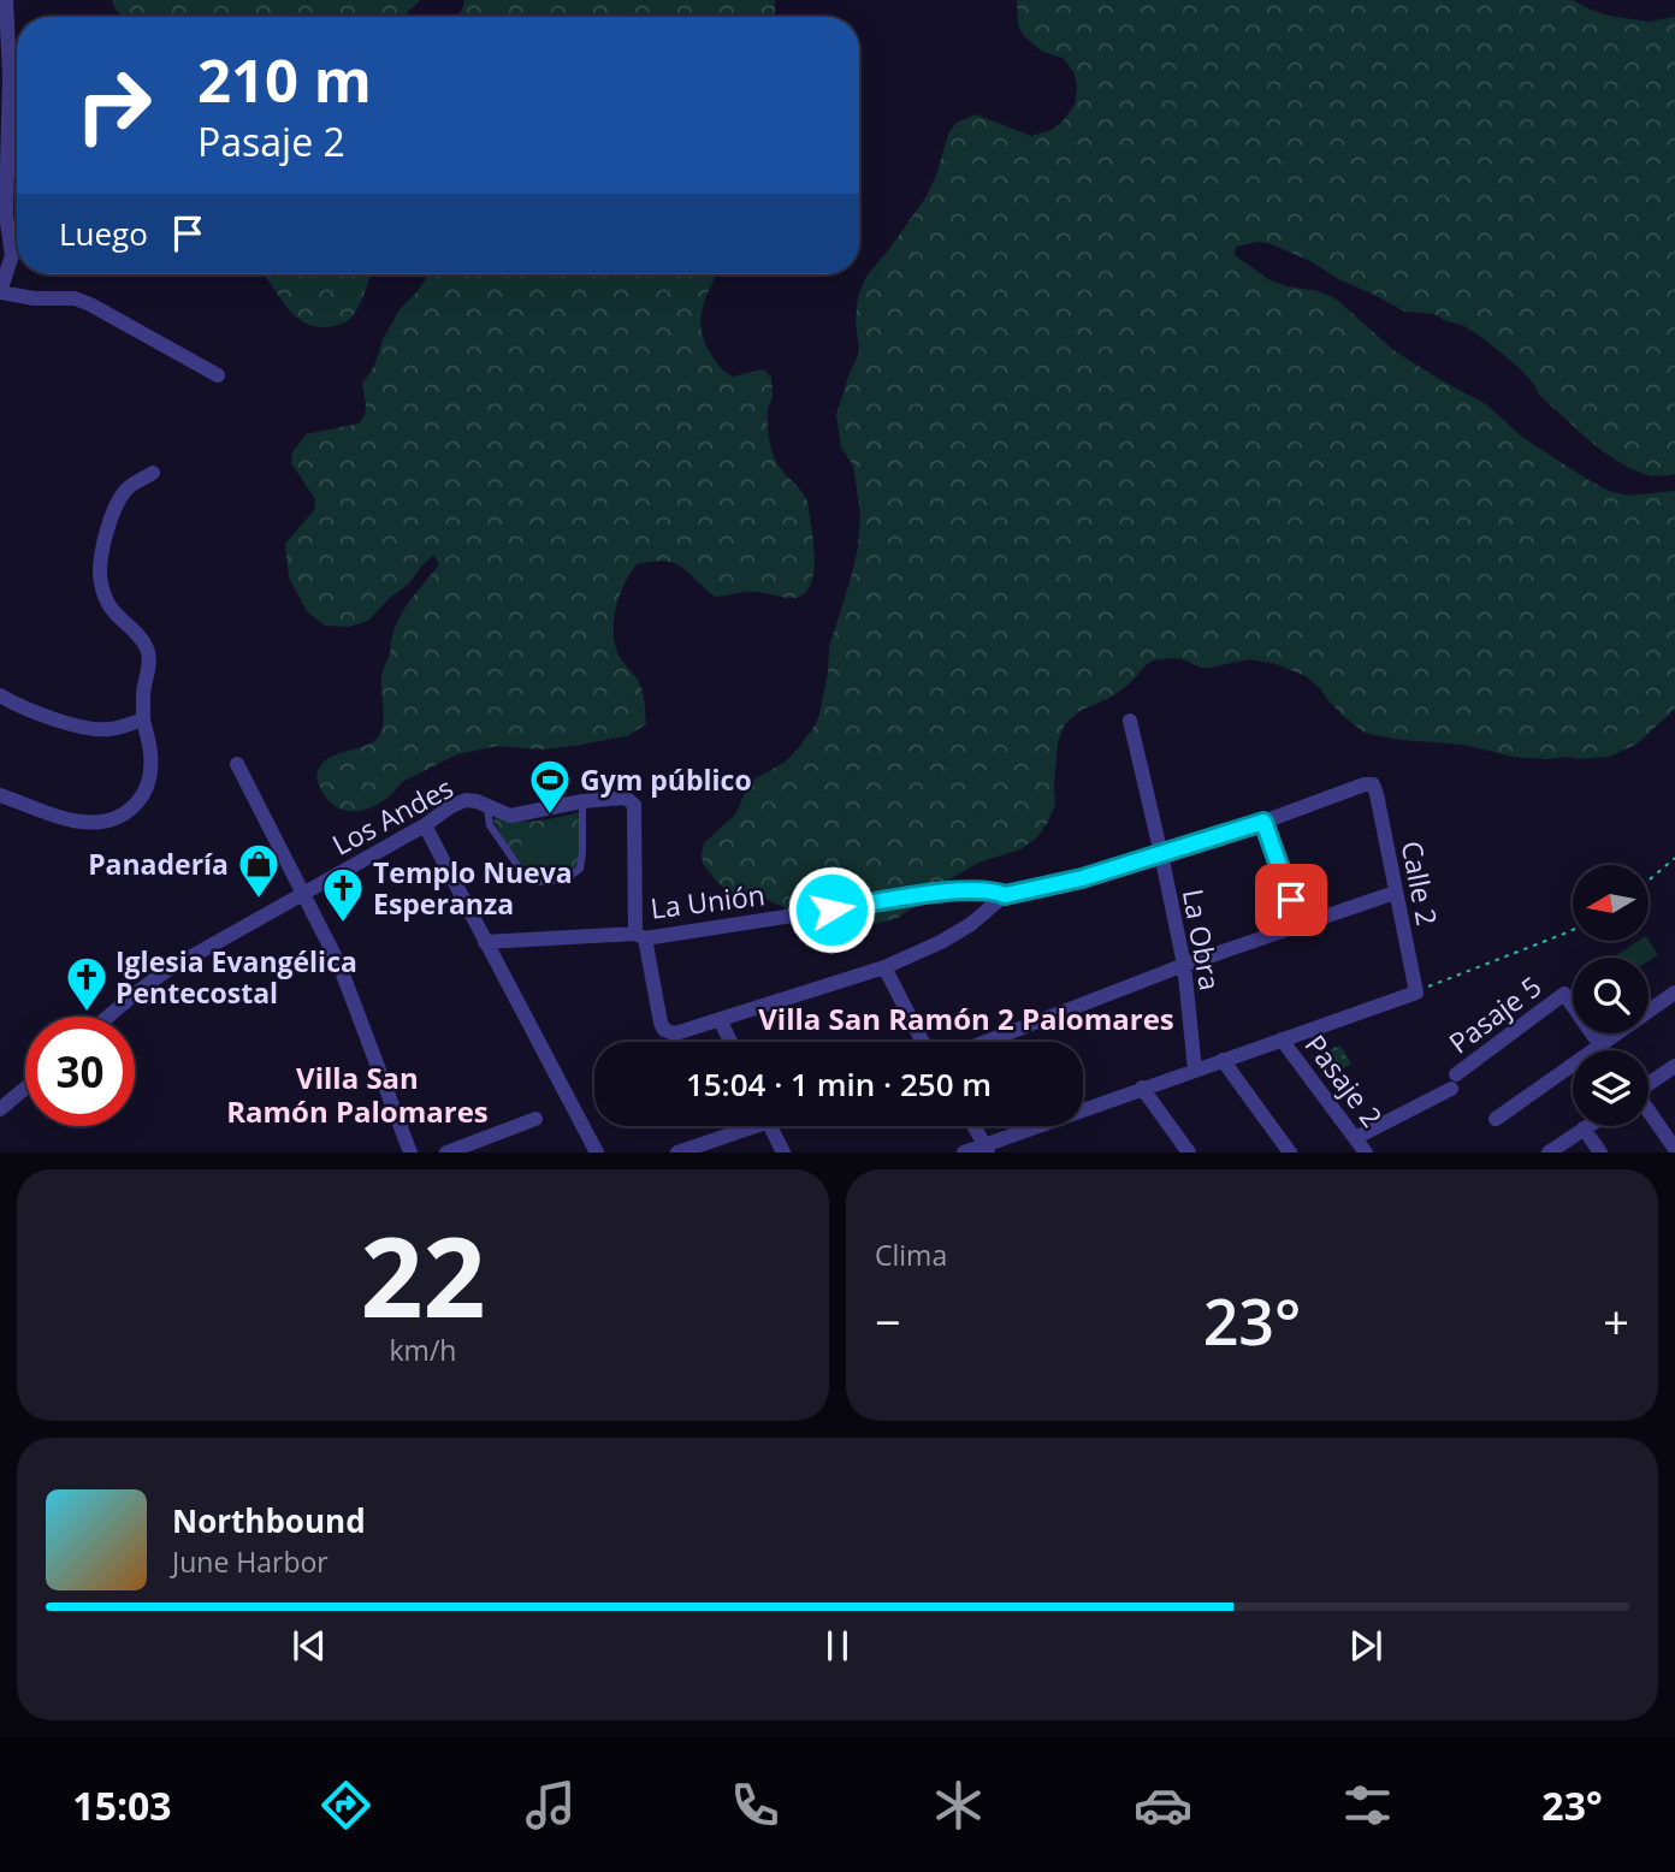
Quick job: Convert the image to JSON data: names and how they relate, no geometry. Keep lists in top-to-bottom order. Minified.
{"streets":{"street":["Los Andes","Calle 2","La Unión","La Obra","Pasaje 5","Pasaje 2"]},"crossings":[["Los Andes","La Unión"],["Calle 2","La Unión"],["La Unión","La Obra"],["Pasaje 5","Pasaje 2"]],"districts":["Villa San Ramón 2 Palomares","Villa San Ramón Palomares"],"places":{"sports":["Gym público"],"shop":["Panadería"],"church":["Templo Nueva Esperanza","Iglesia Evangélica Pentecostal"]},"north":"left","page":{"turn":["210 m","Pasaje 2"],"then":"Luego","limit":"30","trip":"15:04 · 1 min · 250 m","tile":[["22","km/h"],"Clima"],"heat":["−","23°","+"],"song":["Northbound","June Harbor"],"tabs":["15:03","23°"]}}
